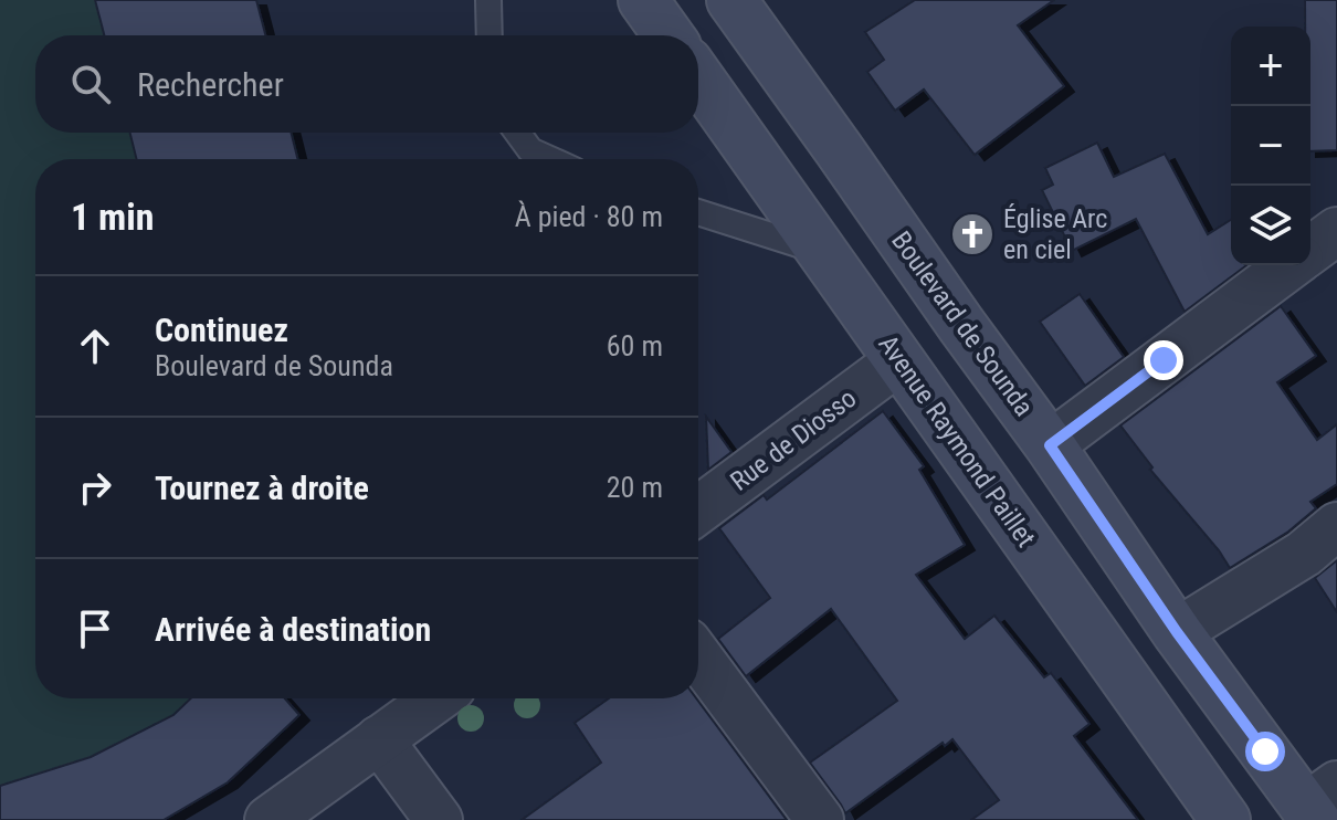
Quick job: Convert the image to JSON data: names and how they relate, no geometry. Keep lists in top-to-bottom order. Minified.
{"streets":{"main road":["Boulevard de Sounda","Avenue Raymond Paillet"],"street":["Rue de Diosso"]},"crossings":[["Rue de Diosso","Avenue Raymond Paillet"]],"places":{"church":["Église Arc en ciel"]},"page":{"map_buttons":["+","−"],"search":"Rechercher","heading":["1 min","À pied · 80 m"],"list":[["Continuez","Boulevard de Sounda","60 m"],["Tournez à droite","20 m"],"Arrivée à destination"]}}
